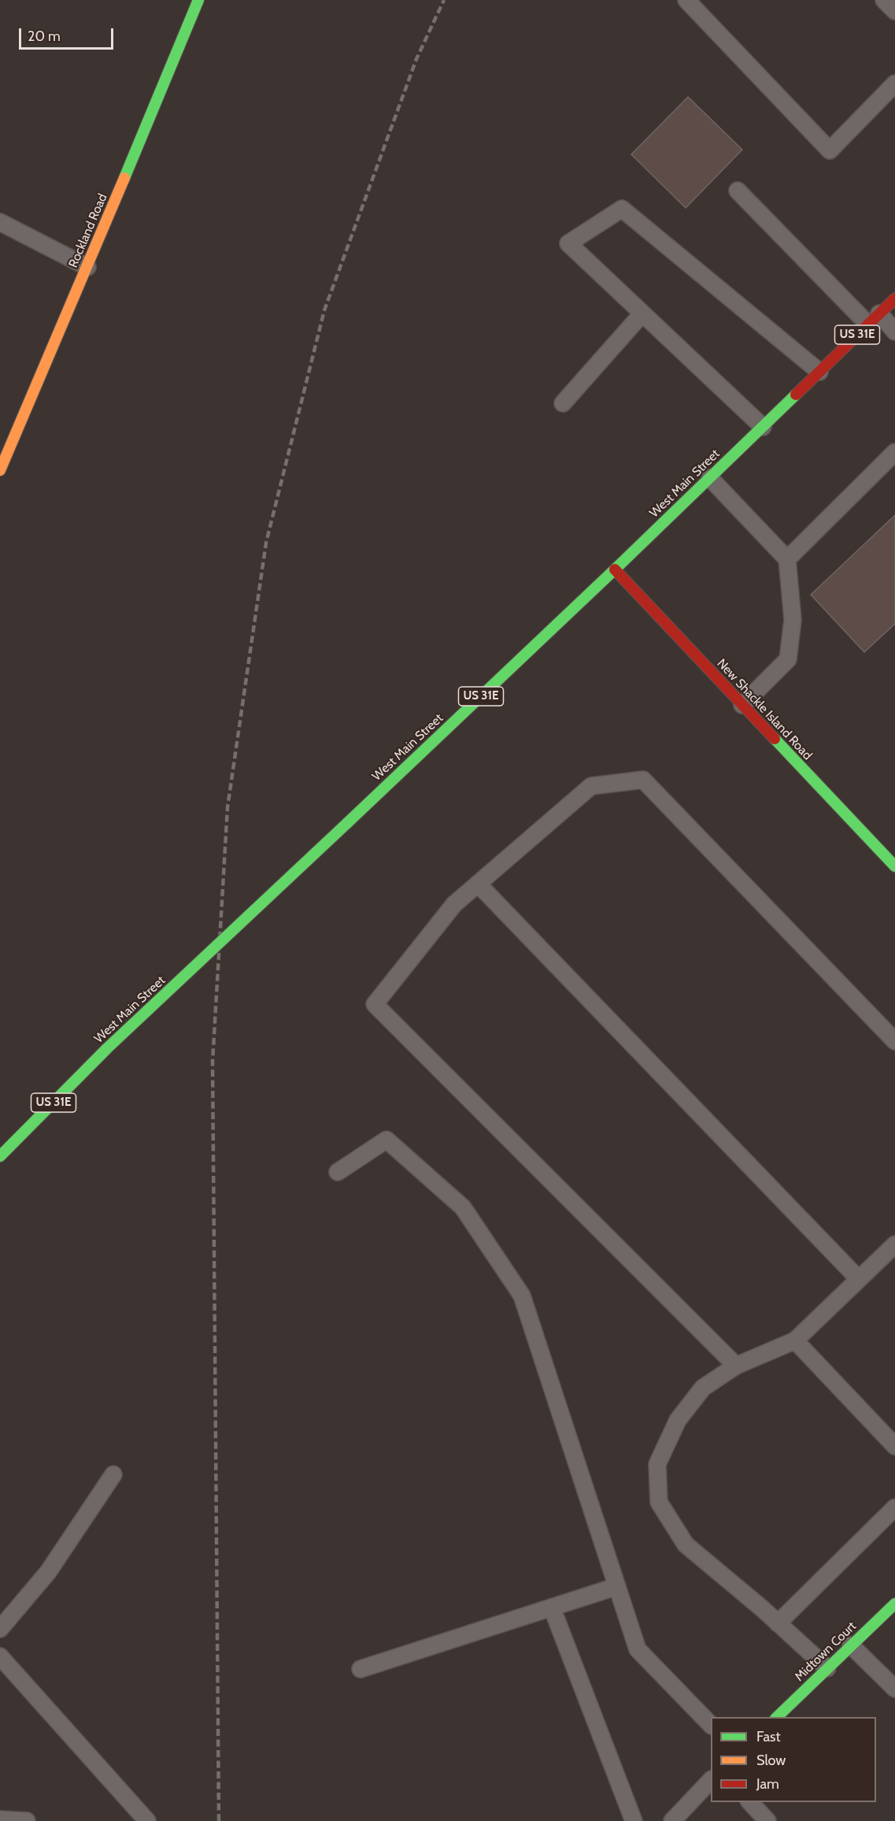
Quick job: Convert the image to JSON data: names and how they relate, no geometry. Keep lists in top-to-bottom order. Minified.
{"streets":{"main road":["Rockland Road","US 31E","West Main Street","New Shackle Island Road","Midtown Court"]},"crossings":[["West Main Street","New Shackle Island Road"]],"legend":["Fast","Slow","Jam"],"scale_bar":"20 m"}
